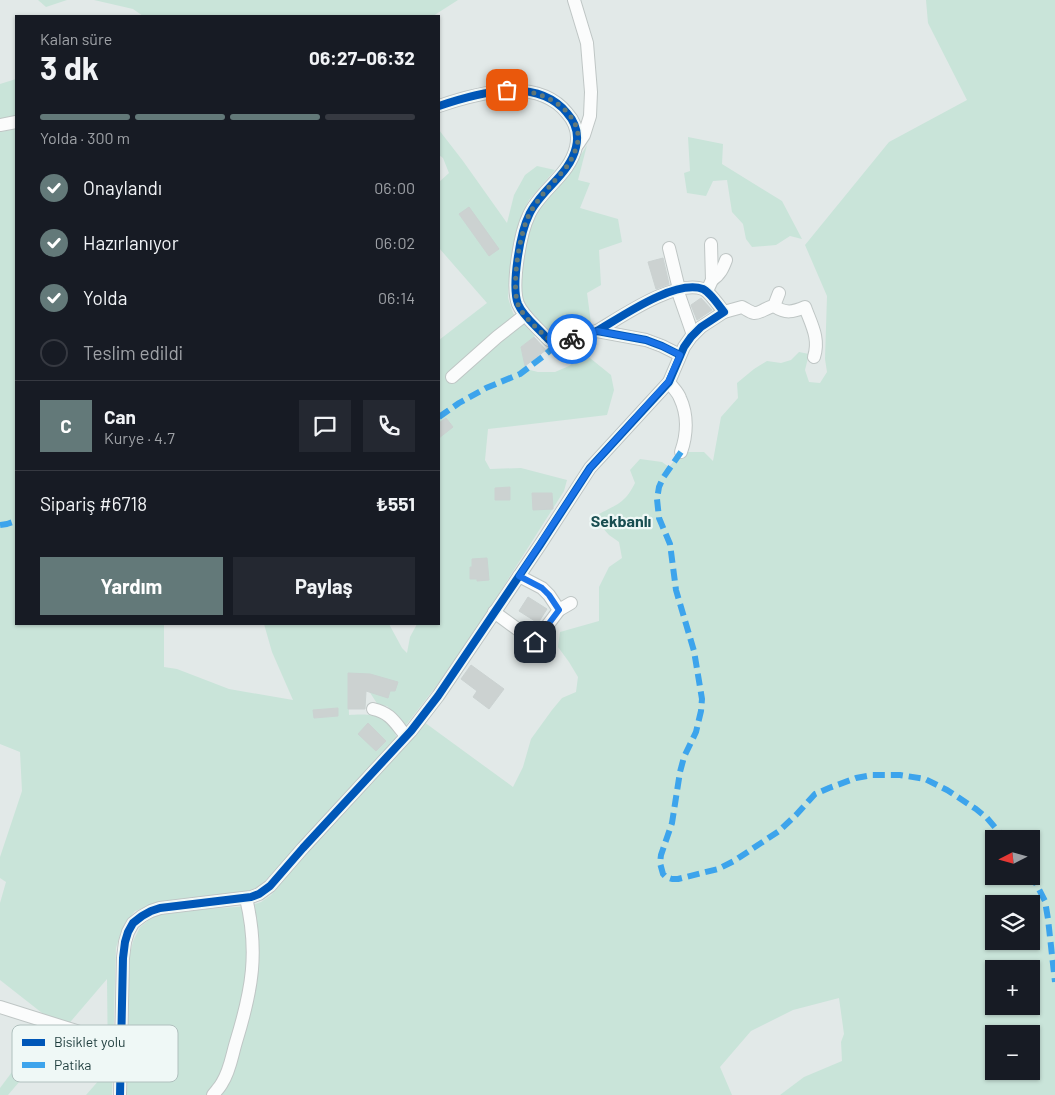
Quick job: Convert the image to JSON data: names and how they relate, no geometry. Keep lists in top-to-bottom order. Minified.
{"districts":["Sekbanlı"],"legend":["Bisiklet yolu","Patika"],"north":"left","page":{"heading":["3 dk","Kalan süre","06:27–06:32"],"panel":["Can","Kurye · 4.7","Sipariş #6718","₺551"],"bar":"Yolda · 300 m","list":[["Onaylandı","06:00"],["Hazırlanıyor","06:02"],["Yolda","06:14"],"Teslim edildi"],"round":"C","buttons":["Yardım","Paylaş"],"map_buttons":["+","−"]}}
